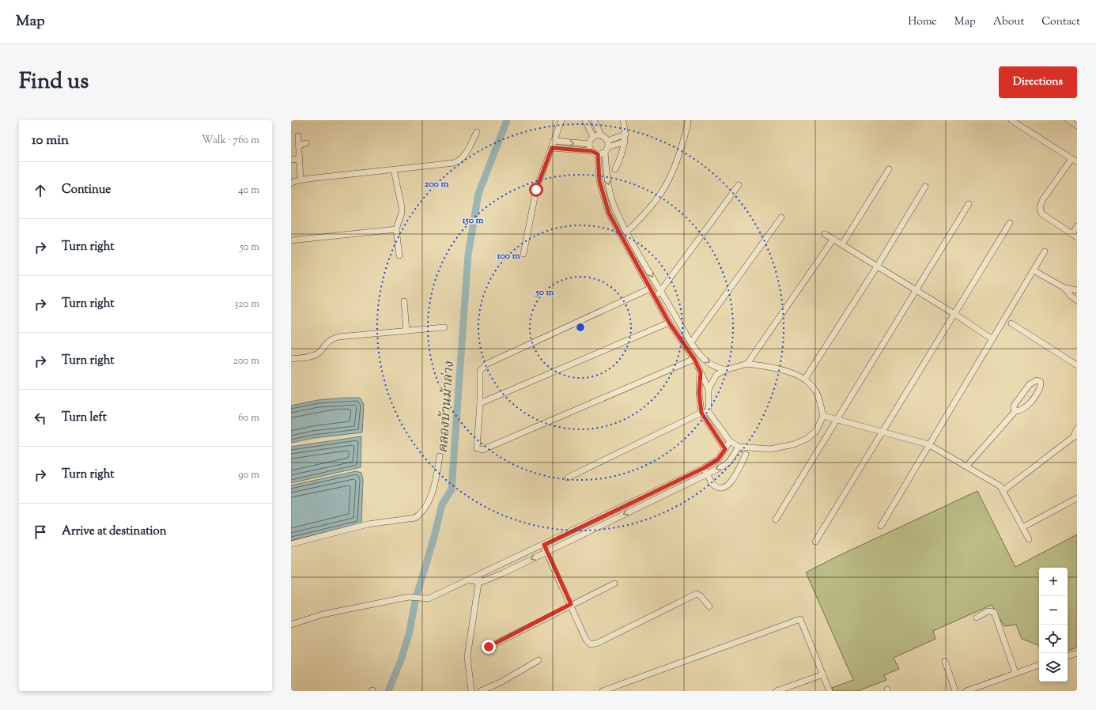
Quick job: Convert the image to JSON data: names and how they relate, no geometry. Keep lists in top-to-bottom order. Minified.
{"water":["คลองบ้านม้าล่าง"],"page":{"header":"Map","nav":["Home","Map","About","Contact"],"title":"Find us","buttons":"Directions","heading":["10 min","Walk · 760 m"],"list":[["Continue","40 m"],["Turn right","50 m"],["Turn right","320 m"],["Turn right","200 m"],["Turn left","60 m"],["Turn right","90 m"],"Arrive at destination"],"map_buttons":["+","−"]},"rings":["200 m","150 m","100 m","50 m"]}
